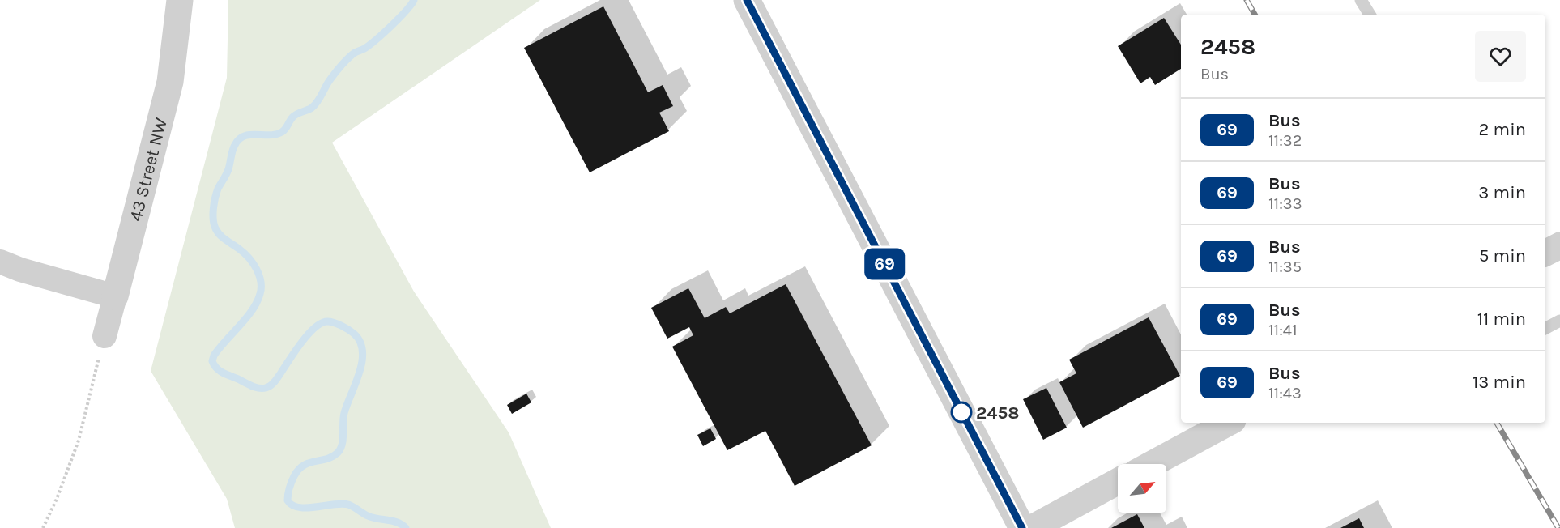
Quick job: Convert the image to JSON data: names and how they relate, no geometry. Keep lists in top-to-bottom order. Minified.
{"streets":{"street":["43 Street NW"]},"places":["2458"],"lines":["bus line 69"],"north":"top right","page":{"on_map":"69","heading":["2458","Bus"],"list":[{"mark":"69","name":"Bus","note":"11:32","value":"2 min"},{"mark":"69","name":"Bus","note":"11:33","value":"3 min"},{"mark":"69","name":"Bus","note":"11:35","value":"5 min"},{"mark":"69","name":"Bus","note":"11:41","value":"11 min"},{"mark":"69","name":"Bus","note":"11:43","value":"13 min"}]}}
